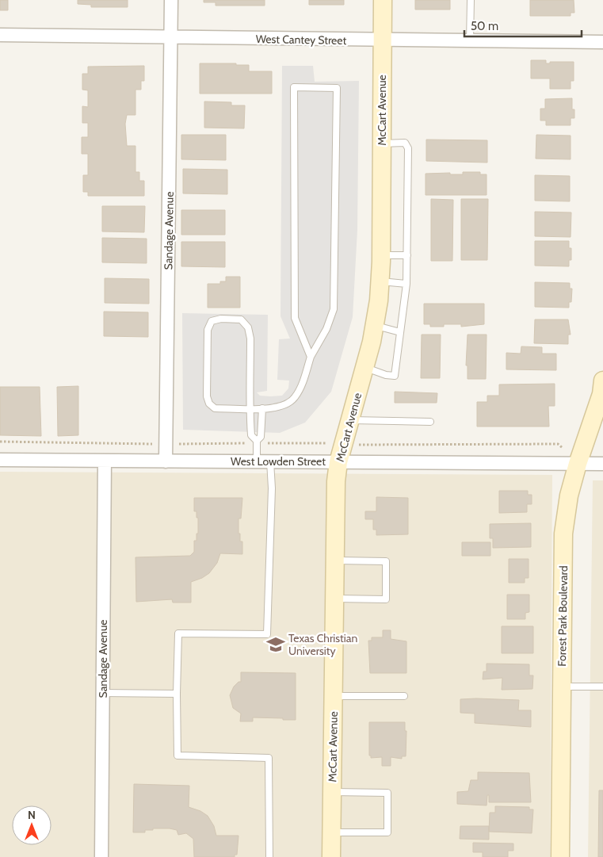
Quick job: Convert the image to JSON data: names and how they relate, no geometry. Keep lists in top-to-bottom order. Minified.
{"streets":{"street":["West Cantey Street","McCart Avenue","Sandage Avenue","West Lowden Street","Forest Park Boulevard"]},"crossings":[["West Cantey Street","McCart Avenue"],["West Cantey Street","Sandage Avenue"],["McCart Avenue","West Lowden Street"],["Sandage Avenue","West Lowden Street"],["West Lowden Street","Forest Park Boulevard"]],"places":{"school or university":["Texas Christian University"]},"scale_bar":"50 m","north":"top"}
